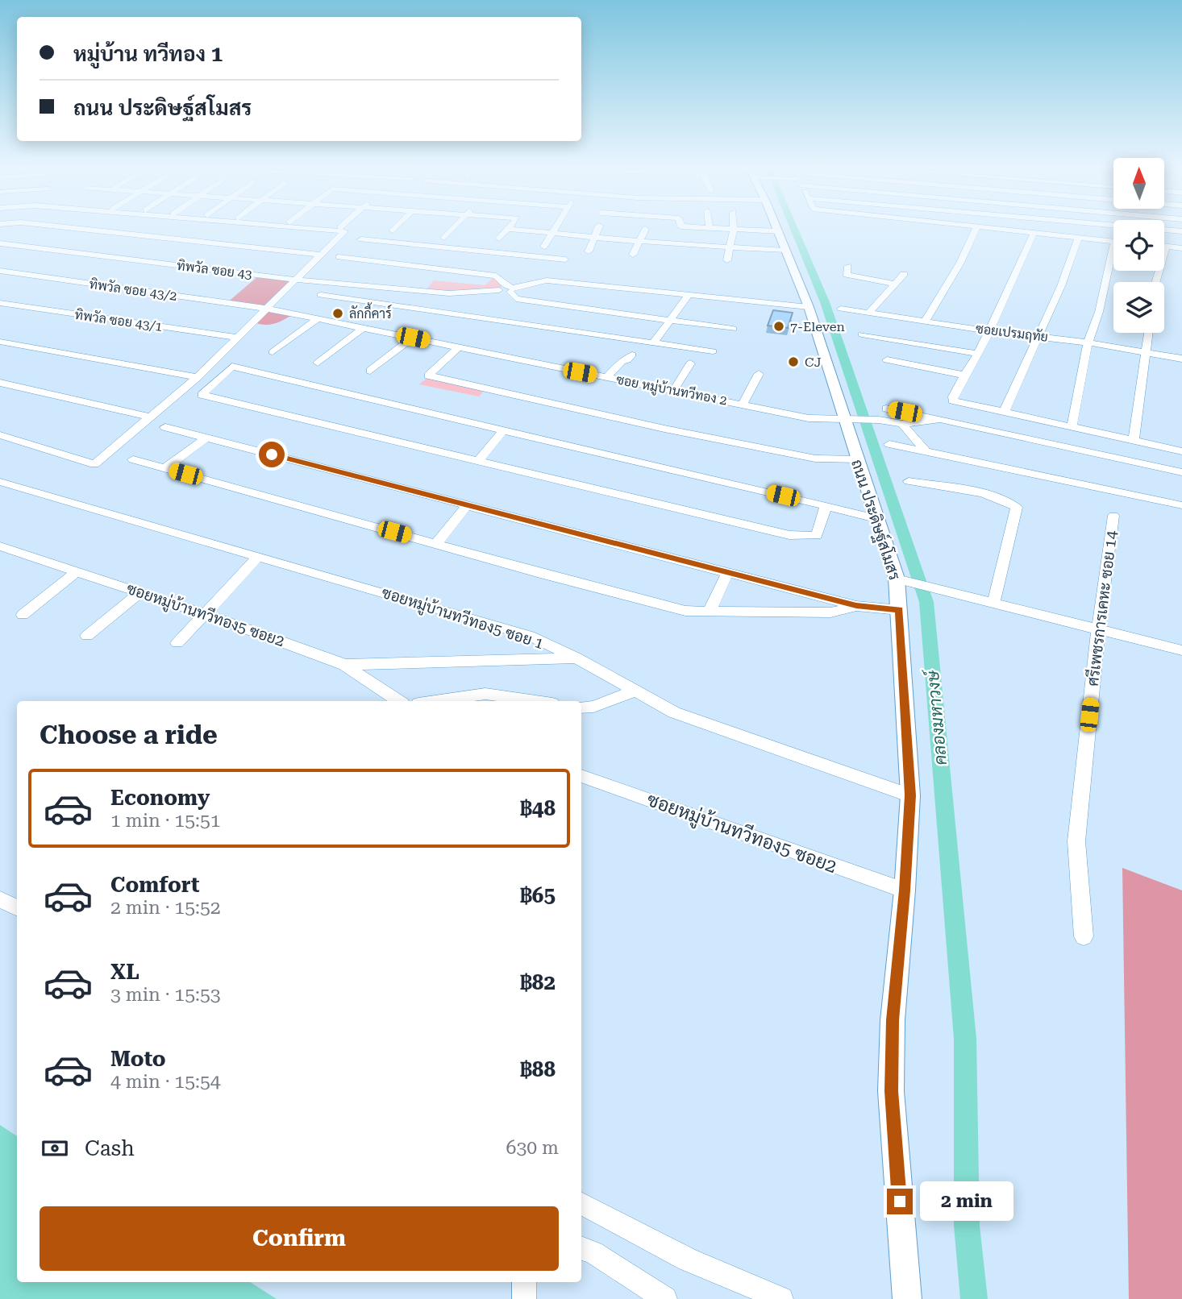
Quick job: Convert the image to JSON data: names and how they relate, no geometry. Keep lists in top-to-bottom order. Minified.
{"streets":{"street":["ทิพวัล ซอย 43","ทิพวัล ซอย 43/2","ทิพวัล ซอย 43/1","ซอยเปรมฤทัย","ซอย หมู่บ้านทวีทอง 2","ถนน ประดิษฐ์สโมสร","ศรีเพชรการเคหะ ซอย 14","ซอยหมู่บ้านทวีทอง5 ซอย2","ซอยหมู่บ้านทวีทอง5 ซอย 1"]},"crossings":[["ทิพวัล ซอย 43","ถนน ประดิษฐ์สโมสร"],["ทิพวัล ซอย 43/2","ซอย หมู่บ้านทวีทอง 2"],["ซอย หมู่บ้านทวีทอง 2","ถนน ประดิษฐ์สโมสร"],["ถนน ประดิษฐ์สโมสร","ซอยหมู่บ้านทวีทอง5 ซอย2"],["ถนน ประดิษฐ์สโมสร","ซอยหมู่บ้านทวีทอง5 ซอย 1"]],"water":["คลองมหาวงษ์"],"places":["ลักกี้คาร์","7-Eleven","CJ"],"north":"top","page":{"banner":["หมู่บ้าน ทวีทอง 1","ถนน ประดิษฐ์สโมสร"],"heading":"Choose a ride","list":[{"name":"Economy","note":"1 min · 15:51","value":"฿48"},{"name":"Comfort","note":"2 min · 15:52","value":"฿65"},{"name":"XL","note":"3 min · 15:53","value":"฿82"},{"name":"Moto","note":"4 min · 15:54","value":"฿88"}],"pay":["Cash","630 m"],"bubble":"2 min","buttons":"Confirm"}}
